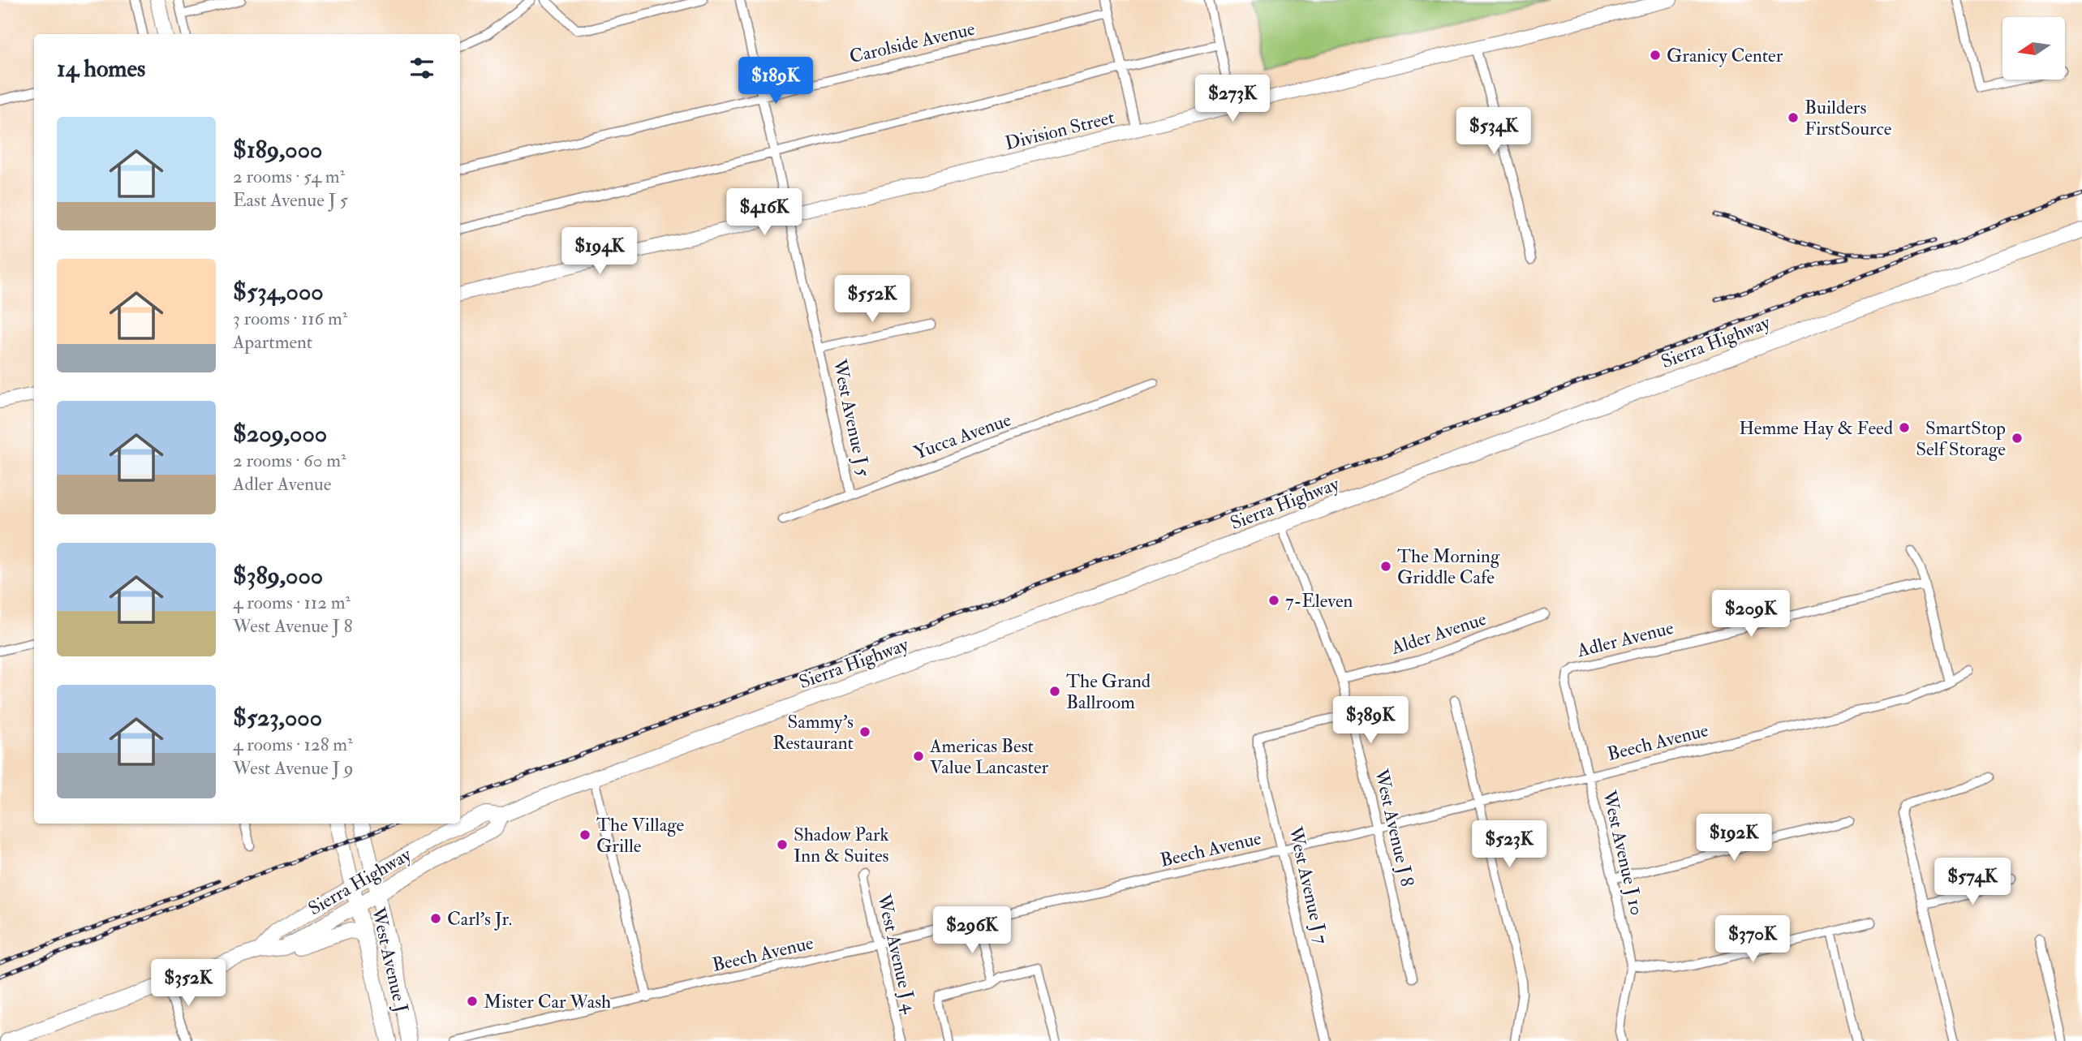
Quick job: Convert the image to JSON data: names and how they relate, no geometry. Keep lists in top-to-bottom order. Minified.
{"streets":{"main road":["Division Street","Sierra Highway","West Avenue J"],"street":["Carolside Avenue","West Avenue J 5","Yucca Avenue","Alder Avenue","Adler Avenue","Beech Avenue","West Avenue J 8","West Avenue J 10","West Avenue J 7","West Avenue J 4"]},"crossings":[["Carolside Avenue","West Avenue J 5"],["Division Street","West Avenue J 5"],["Sierra Highway","West Avenue J 8"],["Sierra Highway","West Avenue J"],["West Avenue J 5","Yucca Avenue"],["Alder Avenue","West Avenue J 8"],["Adler Avenue","West Avenue J 10"],["Beech Avenue","West Avenue J 8"],["Beech Avenue","West Avenue J 10"],["Beech Avenue","West Avenue J 7"],["Beech Avenue","West Avenue J 4"],["West Avenue J 8","West Avenue J 7"]],"places":["Granicy Center","Builders FirstSource","Hemme Hay & Feed","SmartStop Self Storage","The Morning Griddle Cafe","7-Eleven","The Grand Ballroom","Sammy's Restaurant","Americas Best Value Lancaster","The Village Grille","Shadow Park Inn & Suites","Carl's Jr.","Mister Car Wash"],"north":"left","page":{"heading":"14 homes","price":["$189K","$273K","$534K","$416K","$194K","$552K","$209K","$389K","$192K","$523K","$574K","$296K","$370K","$352K"],"list":[{"name":"$189,000","note":"2 rooms · 54 m² · East Avenue J 5"},{"name":"$534,000","note":"3 rooms · 116 m² · Apartment"},{"name":"$209,000","note":"2 rooms · 60 m² · Adler Avenue"},{"name":"$389,000","note":"4 rooms · 112 m² · West Avenue J 8"},{"name":"$523,000","note":"4 rooms · 128 m² · West Avenue J 9"}]}}
